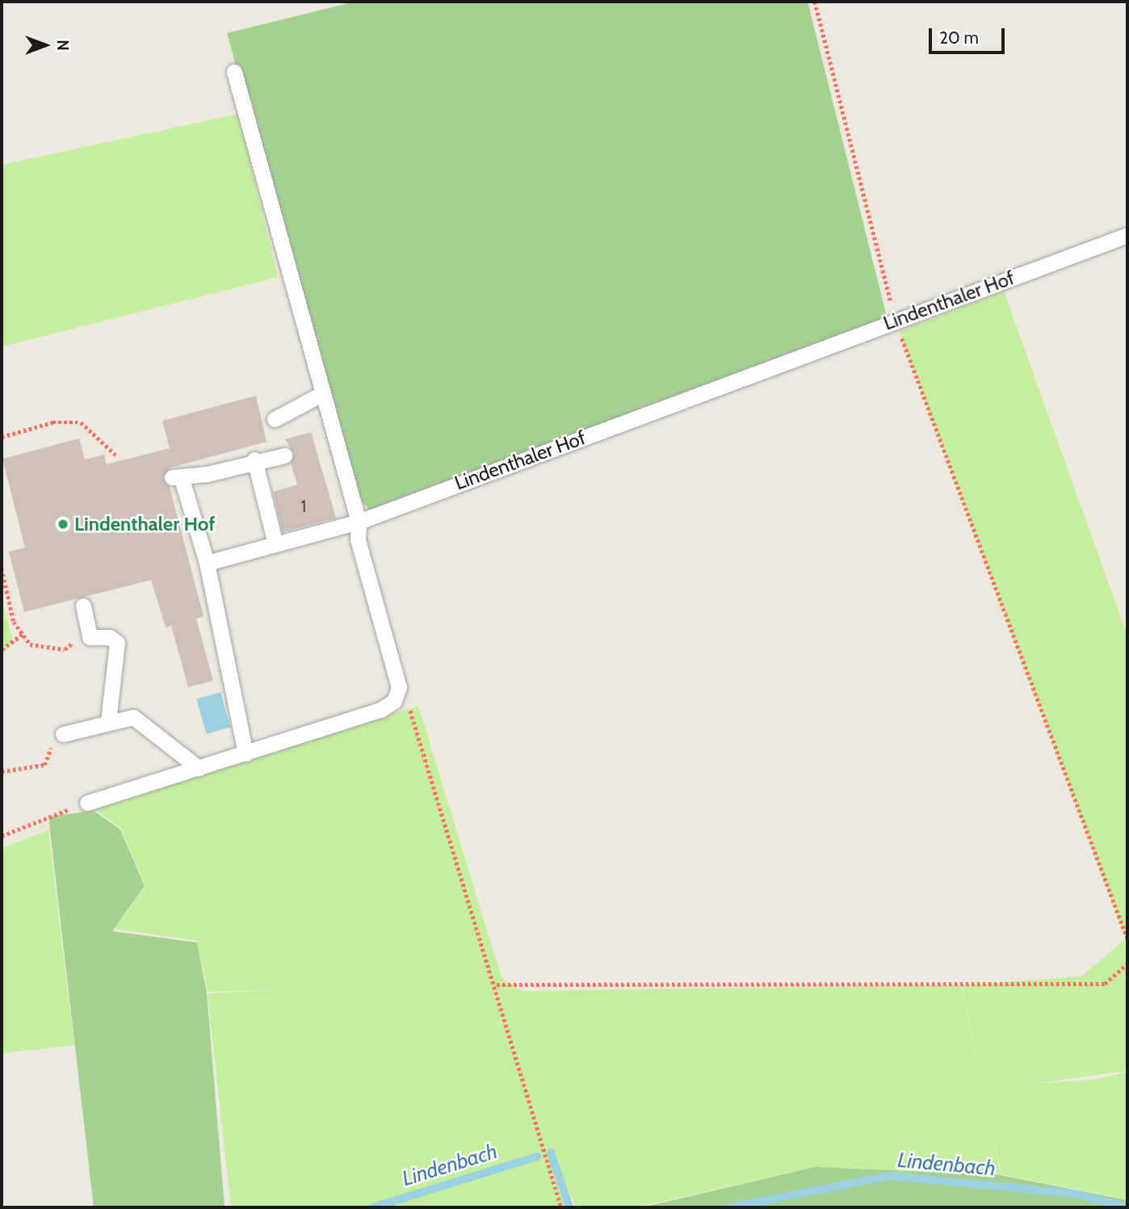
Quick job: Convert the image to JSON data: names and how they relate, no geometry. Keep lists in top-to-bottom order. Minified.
{"streets":{"lane":["Lindenthaler Hof"]},"water":["Lindenbach"],"places":["Lindenthaler Hof"],"house_numbers":["1"],"scale_bar":"20 m","north":"right"}
